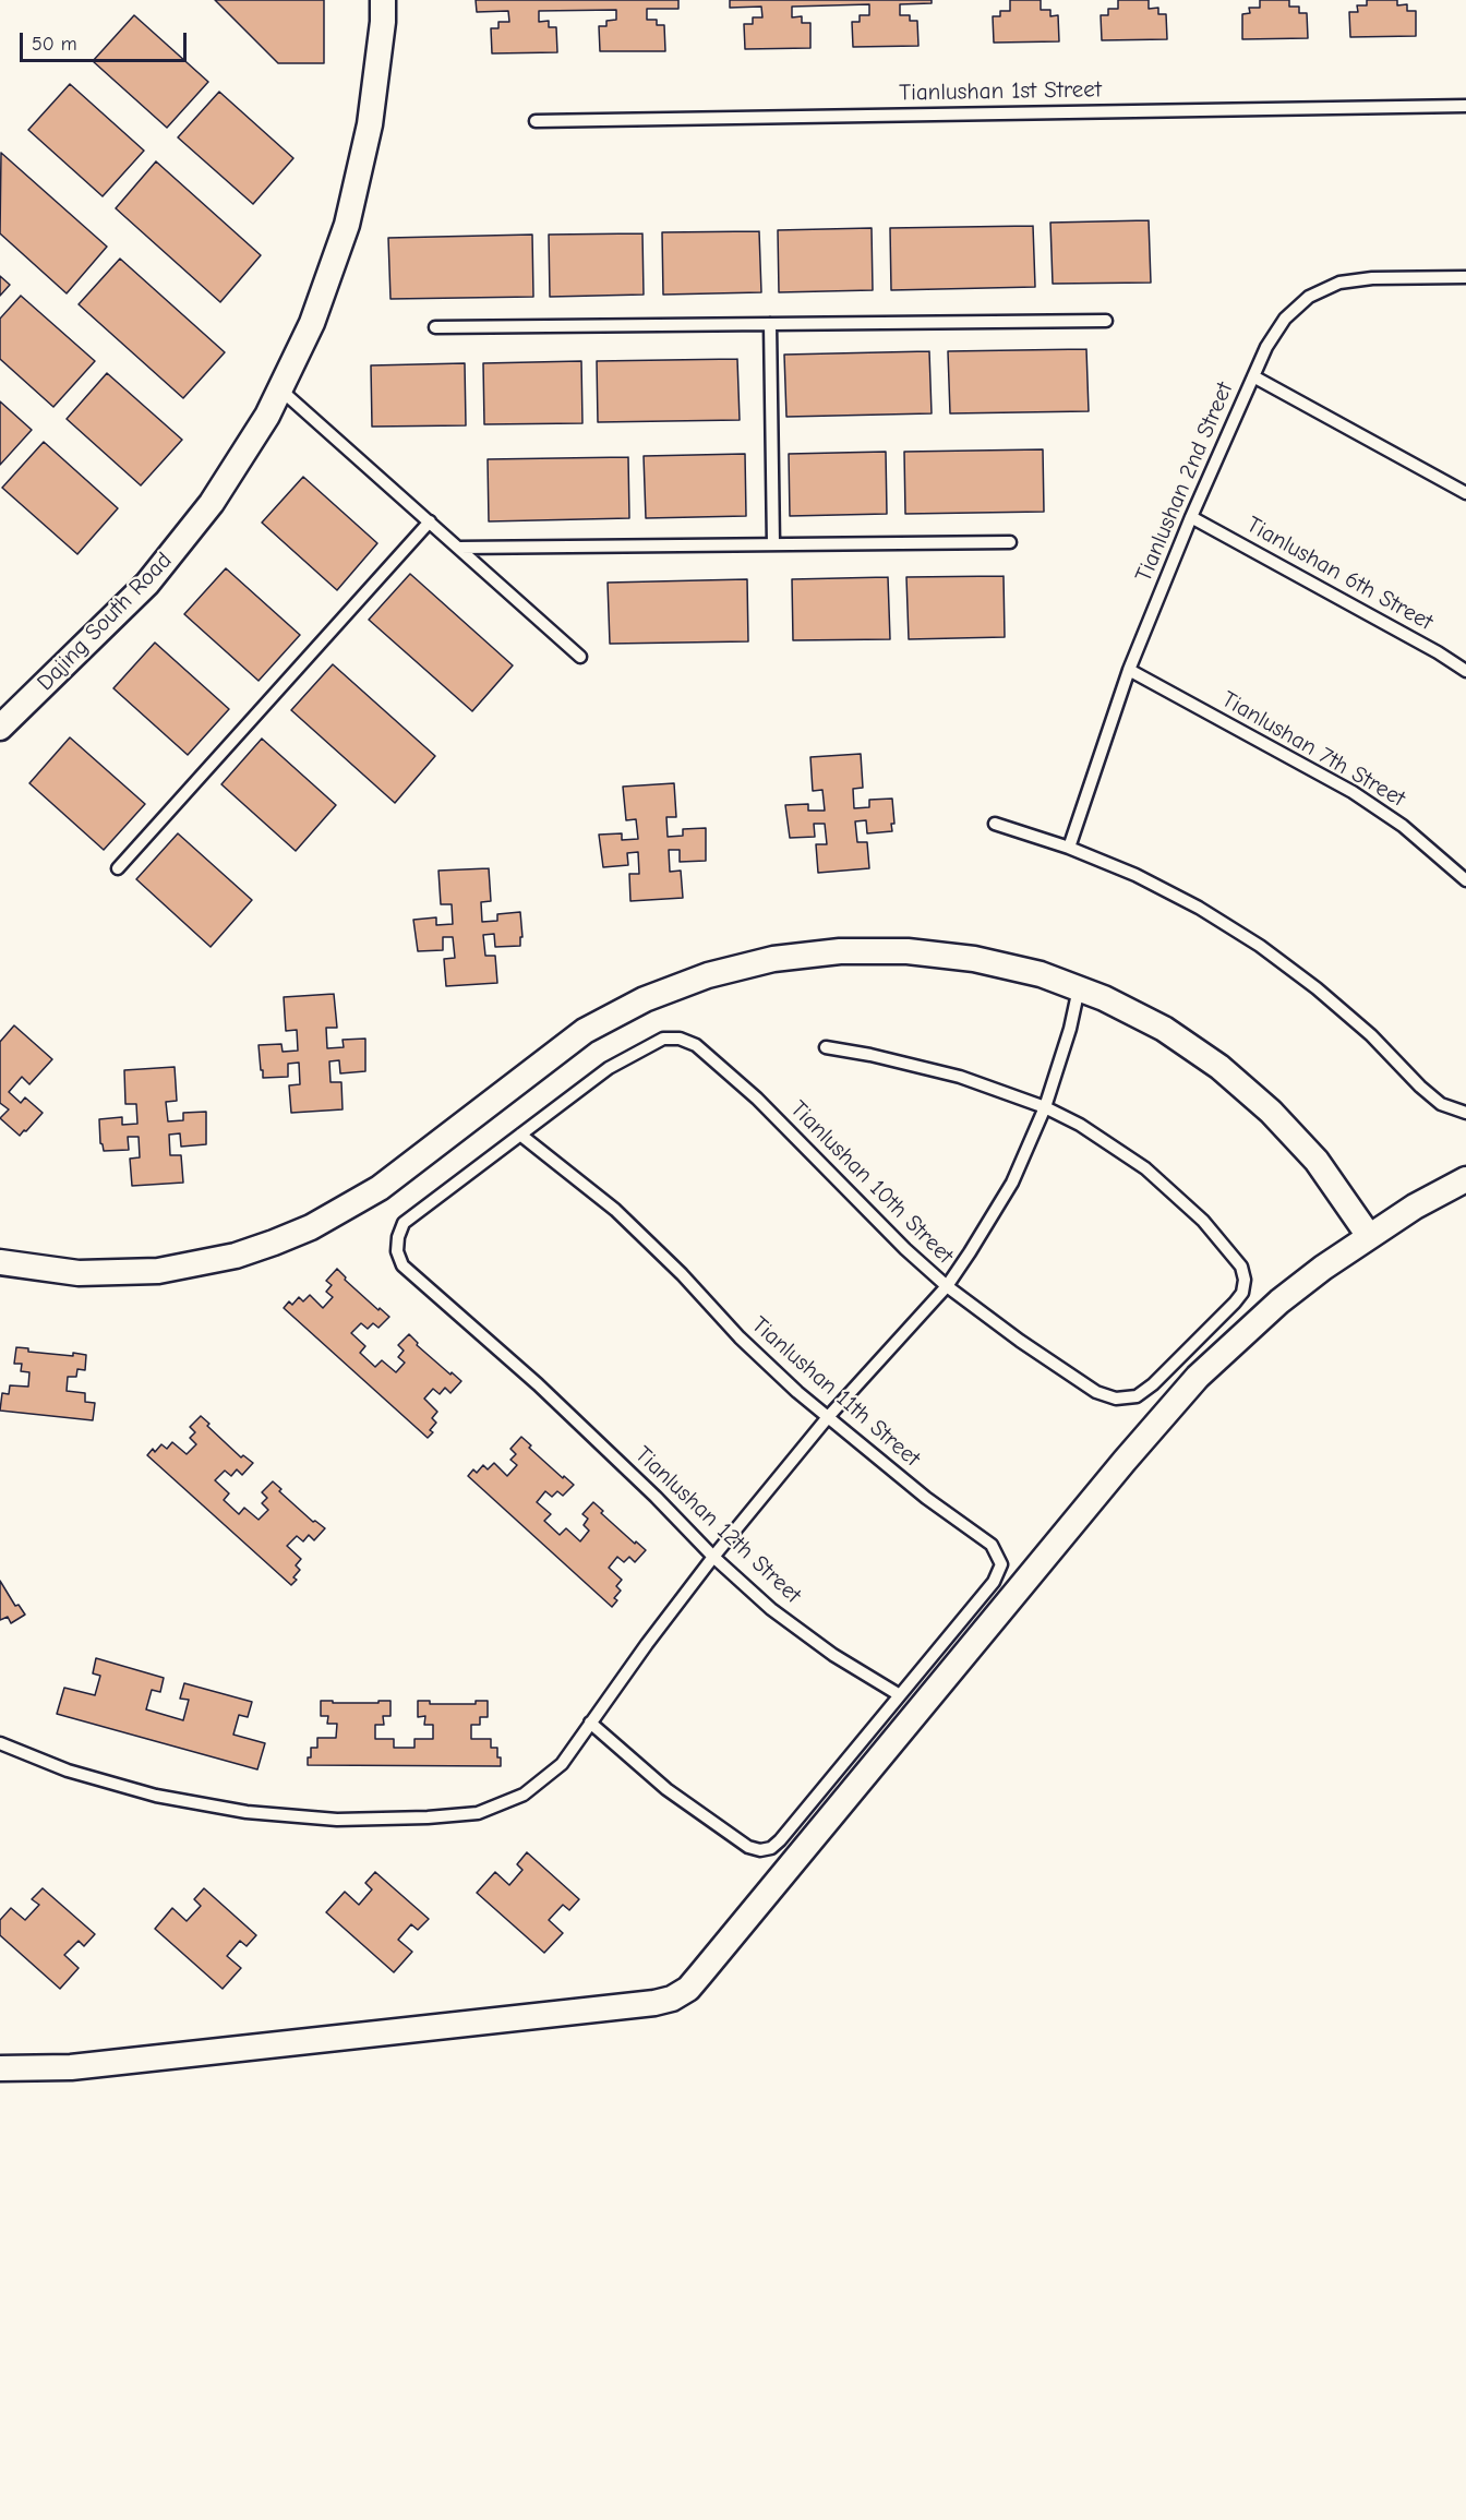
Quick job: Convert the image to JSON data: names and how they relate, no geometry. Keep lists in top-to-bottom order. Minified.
{"streets":{"street":["Dajing South Road"],"lane":["Tianlushan 1st Street","Tianlushan 2nd Street","Tianlushan 6th Street","Tianlushan 7th Street","Tianlushan 10th Street","Tianlushan 11th Street","Tianlushan 12th Street"]},"crossings":[["Tianlushan 2nd Street","Tianlushan 6th Street"],["Tianlushan 2nd Street","Tianlushan 7th Street"],["Tianlushan 10th Street","Tianlushan 11th Street"],["Tianlushan 10th Street","Tianlushan 12th Street"],["Tianlushan 11th Street","Tianlushan 12th Street"]],"scale_bar":"50 m"}
